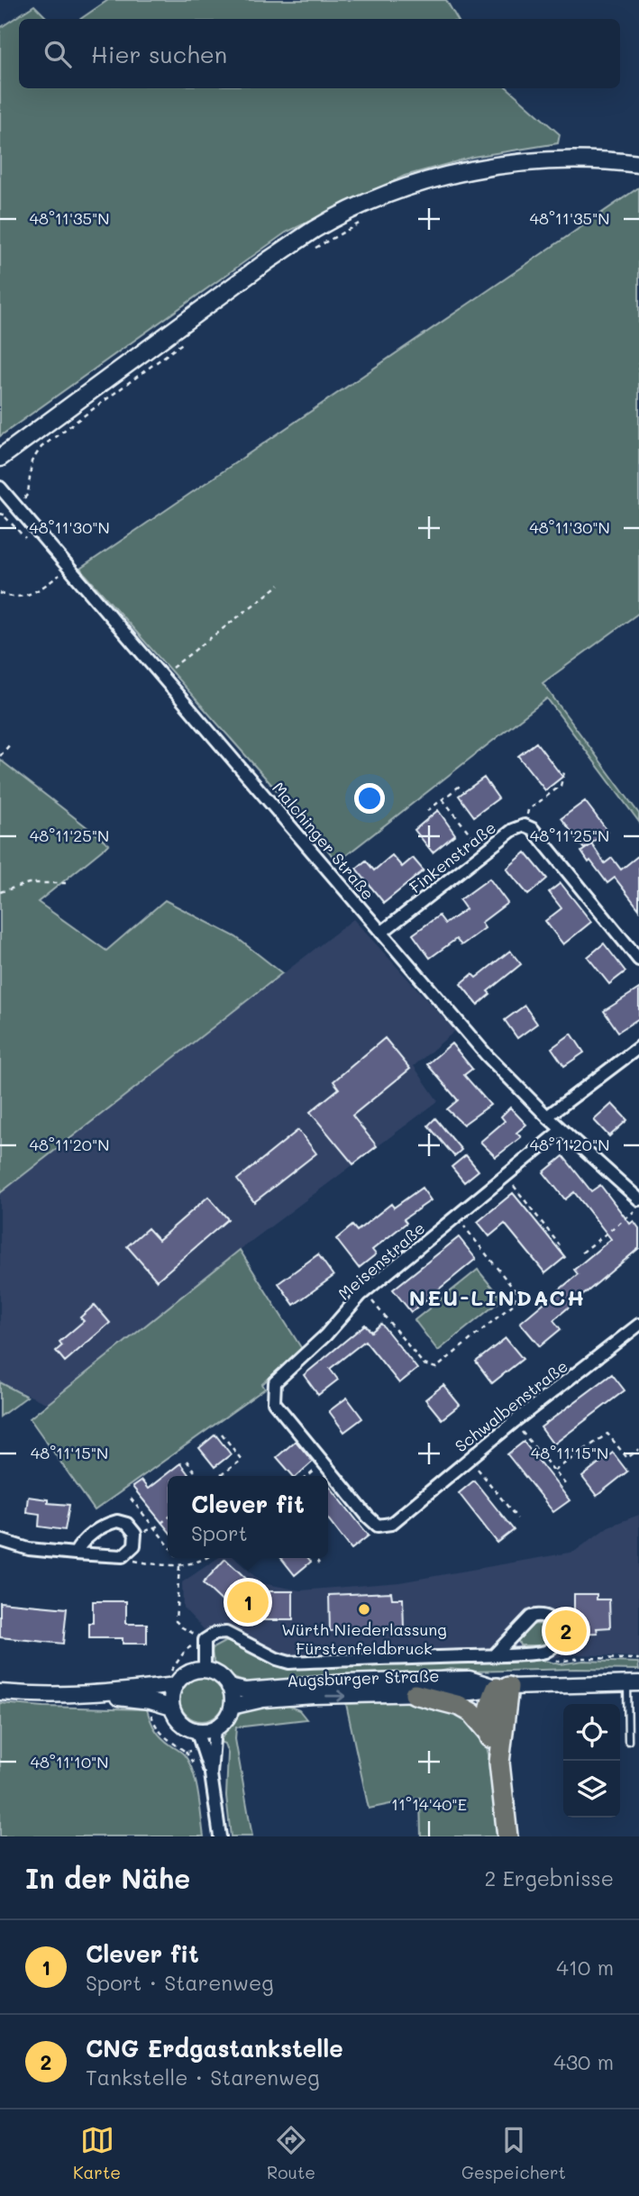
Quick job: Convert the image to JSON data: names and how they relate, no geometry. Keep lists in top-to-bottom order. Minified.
{"streets":{"street":["Malchinger Straße","Finkenstraße","Meisenstraße","Schwalbenstraße","Augsburger Straße"]},"crossings":[["Malchinger Straße","Finkenstraße"],["Malchinger Straße","Meisenstraße"],["Meisenstraße","Schwalbenstraße"]],"districts":["NEU-LINDACH"],"places":["Würth Niederlassung Fürstenfeldbruck"],"page":{"search":"Hier suchen","popup":["Clever fit","Sport"],"pins":["1","2"],"heading":["In der Nähe","2 Ergebnisse"],"list":[{"mark":"1","name":"Clever fit","note":"Sport · Starenweg","value":"410 m"},{"mark":"2","name":"CNG Erdgastankstelle","note":"Tankstelle · Starenweg","value":"430 m"}],"nav":["Karte","Route","Gespeichert"]},"coordinates":["48°11'35\"N","48°11'30\"N","48°11'25\"N","48°11'20\"N","48°11'15\"N","48°11'10\"N","11°14'40\"E"]}
